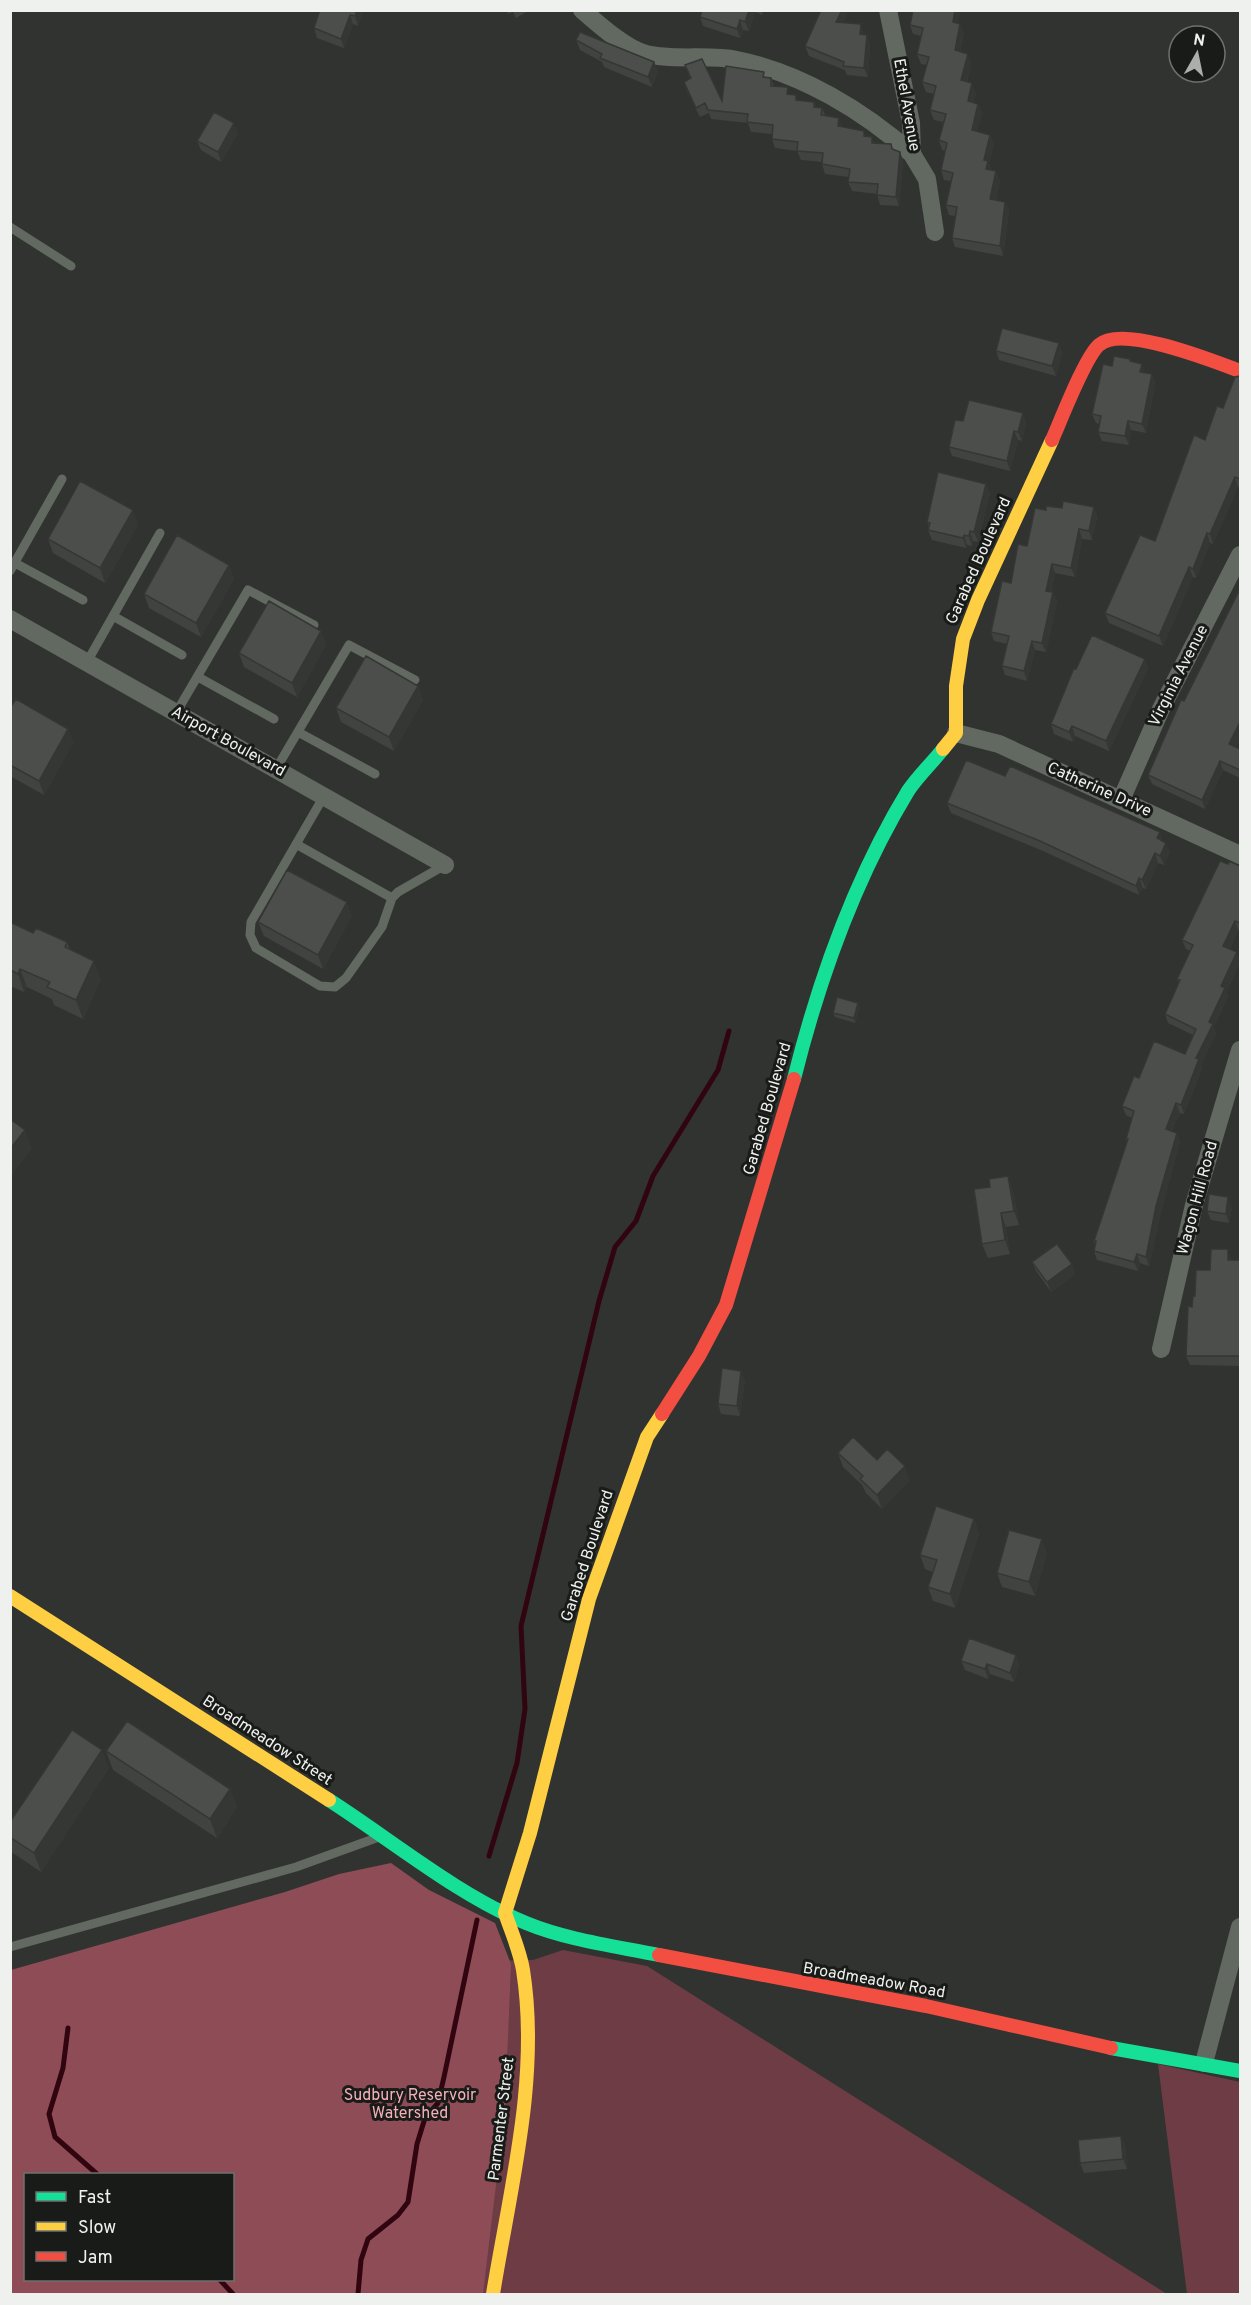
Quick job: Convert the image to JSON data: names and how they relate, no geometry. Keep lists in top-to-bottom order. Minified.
{"streets":{"street":["Ethel Avenue","Garabed Boulevard","Virginia Avenue","Airport Boulevard","Catherine Drive","Wagon Hill Road","Broadmeadow Street","Broadmeadow Road","Parmenter Street"]},"crossings":[["Garabed Boulevard","Catherine Drive"],["Garabed Boulevard","Broadmeadow Street"],["Garabed Boulevard","Broadmeadow Road"],["Garabed Boulevard","Parmenter Street"],["Virginia Avenue","Catherine Drive"],["Broadmeadow Street","Broadmeadow Road"],["Broadmeadow Street","Parmenter Street"],["Broadmeadow Road","Parmenter Street"]],"parks":["Sudbury Reservoir Watershed"],"legend":["Fast","Slow","Jam"],"north":"top"}
